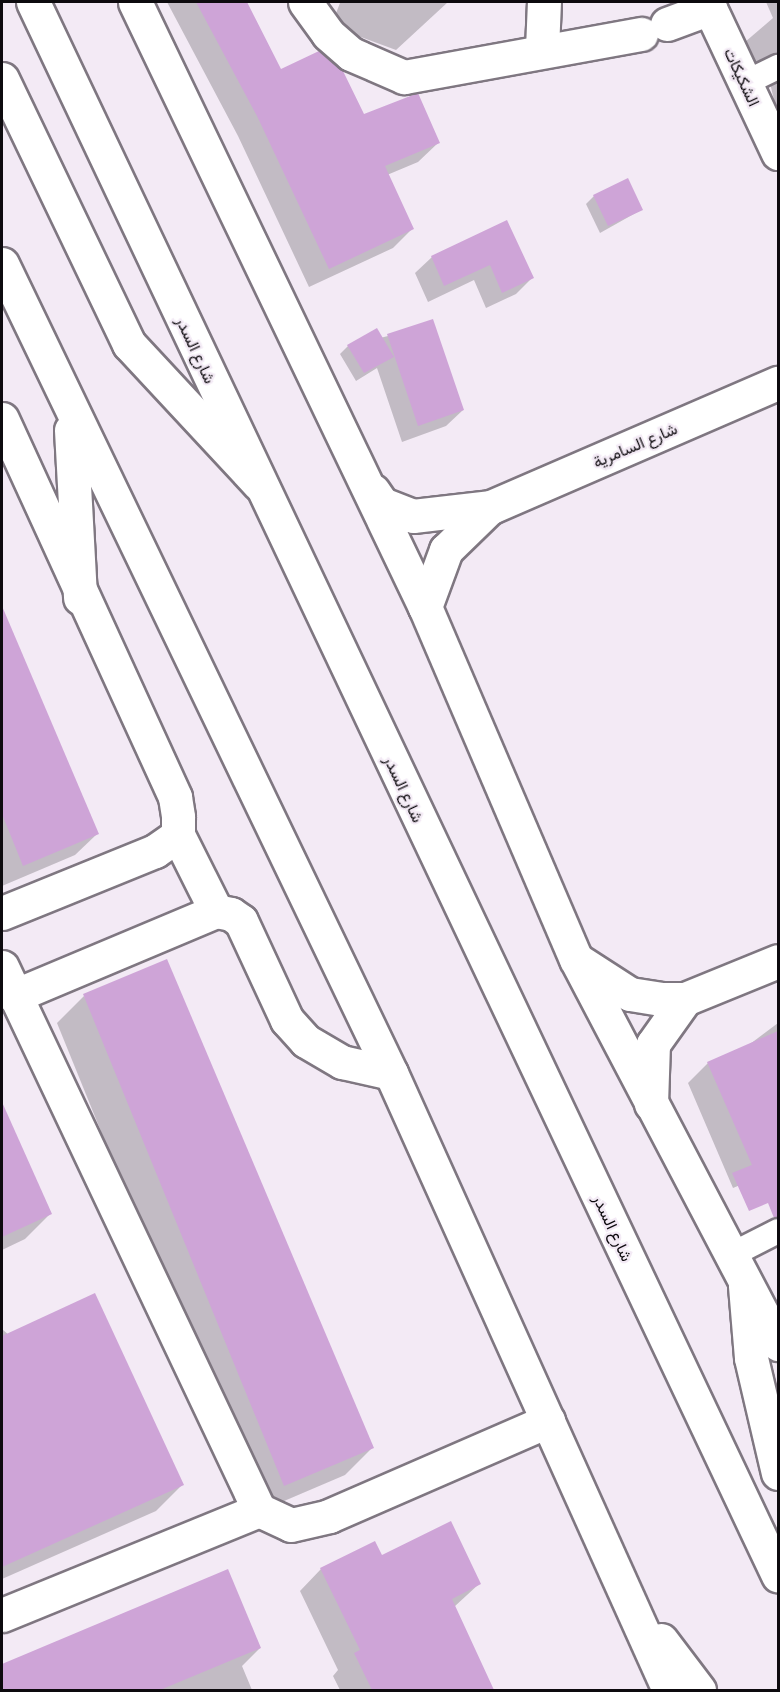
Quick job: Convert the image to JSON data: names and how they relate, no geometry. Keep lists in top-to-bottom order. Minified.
{"streets":{"street":["الشكيكات","شارع السدر","شارع السامرية"]}}
